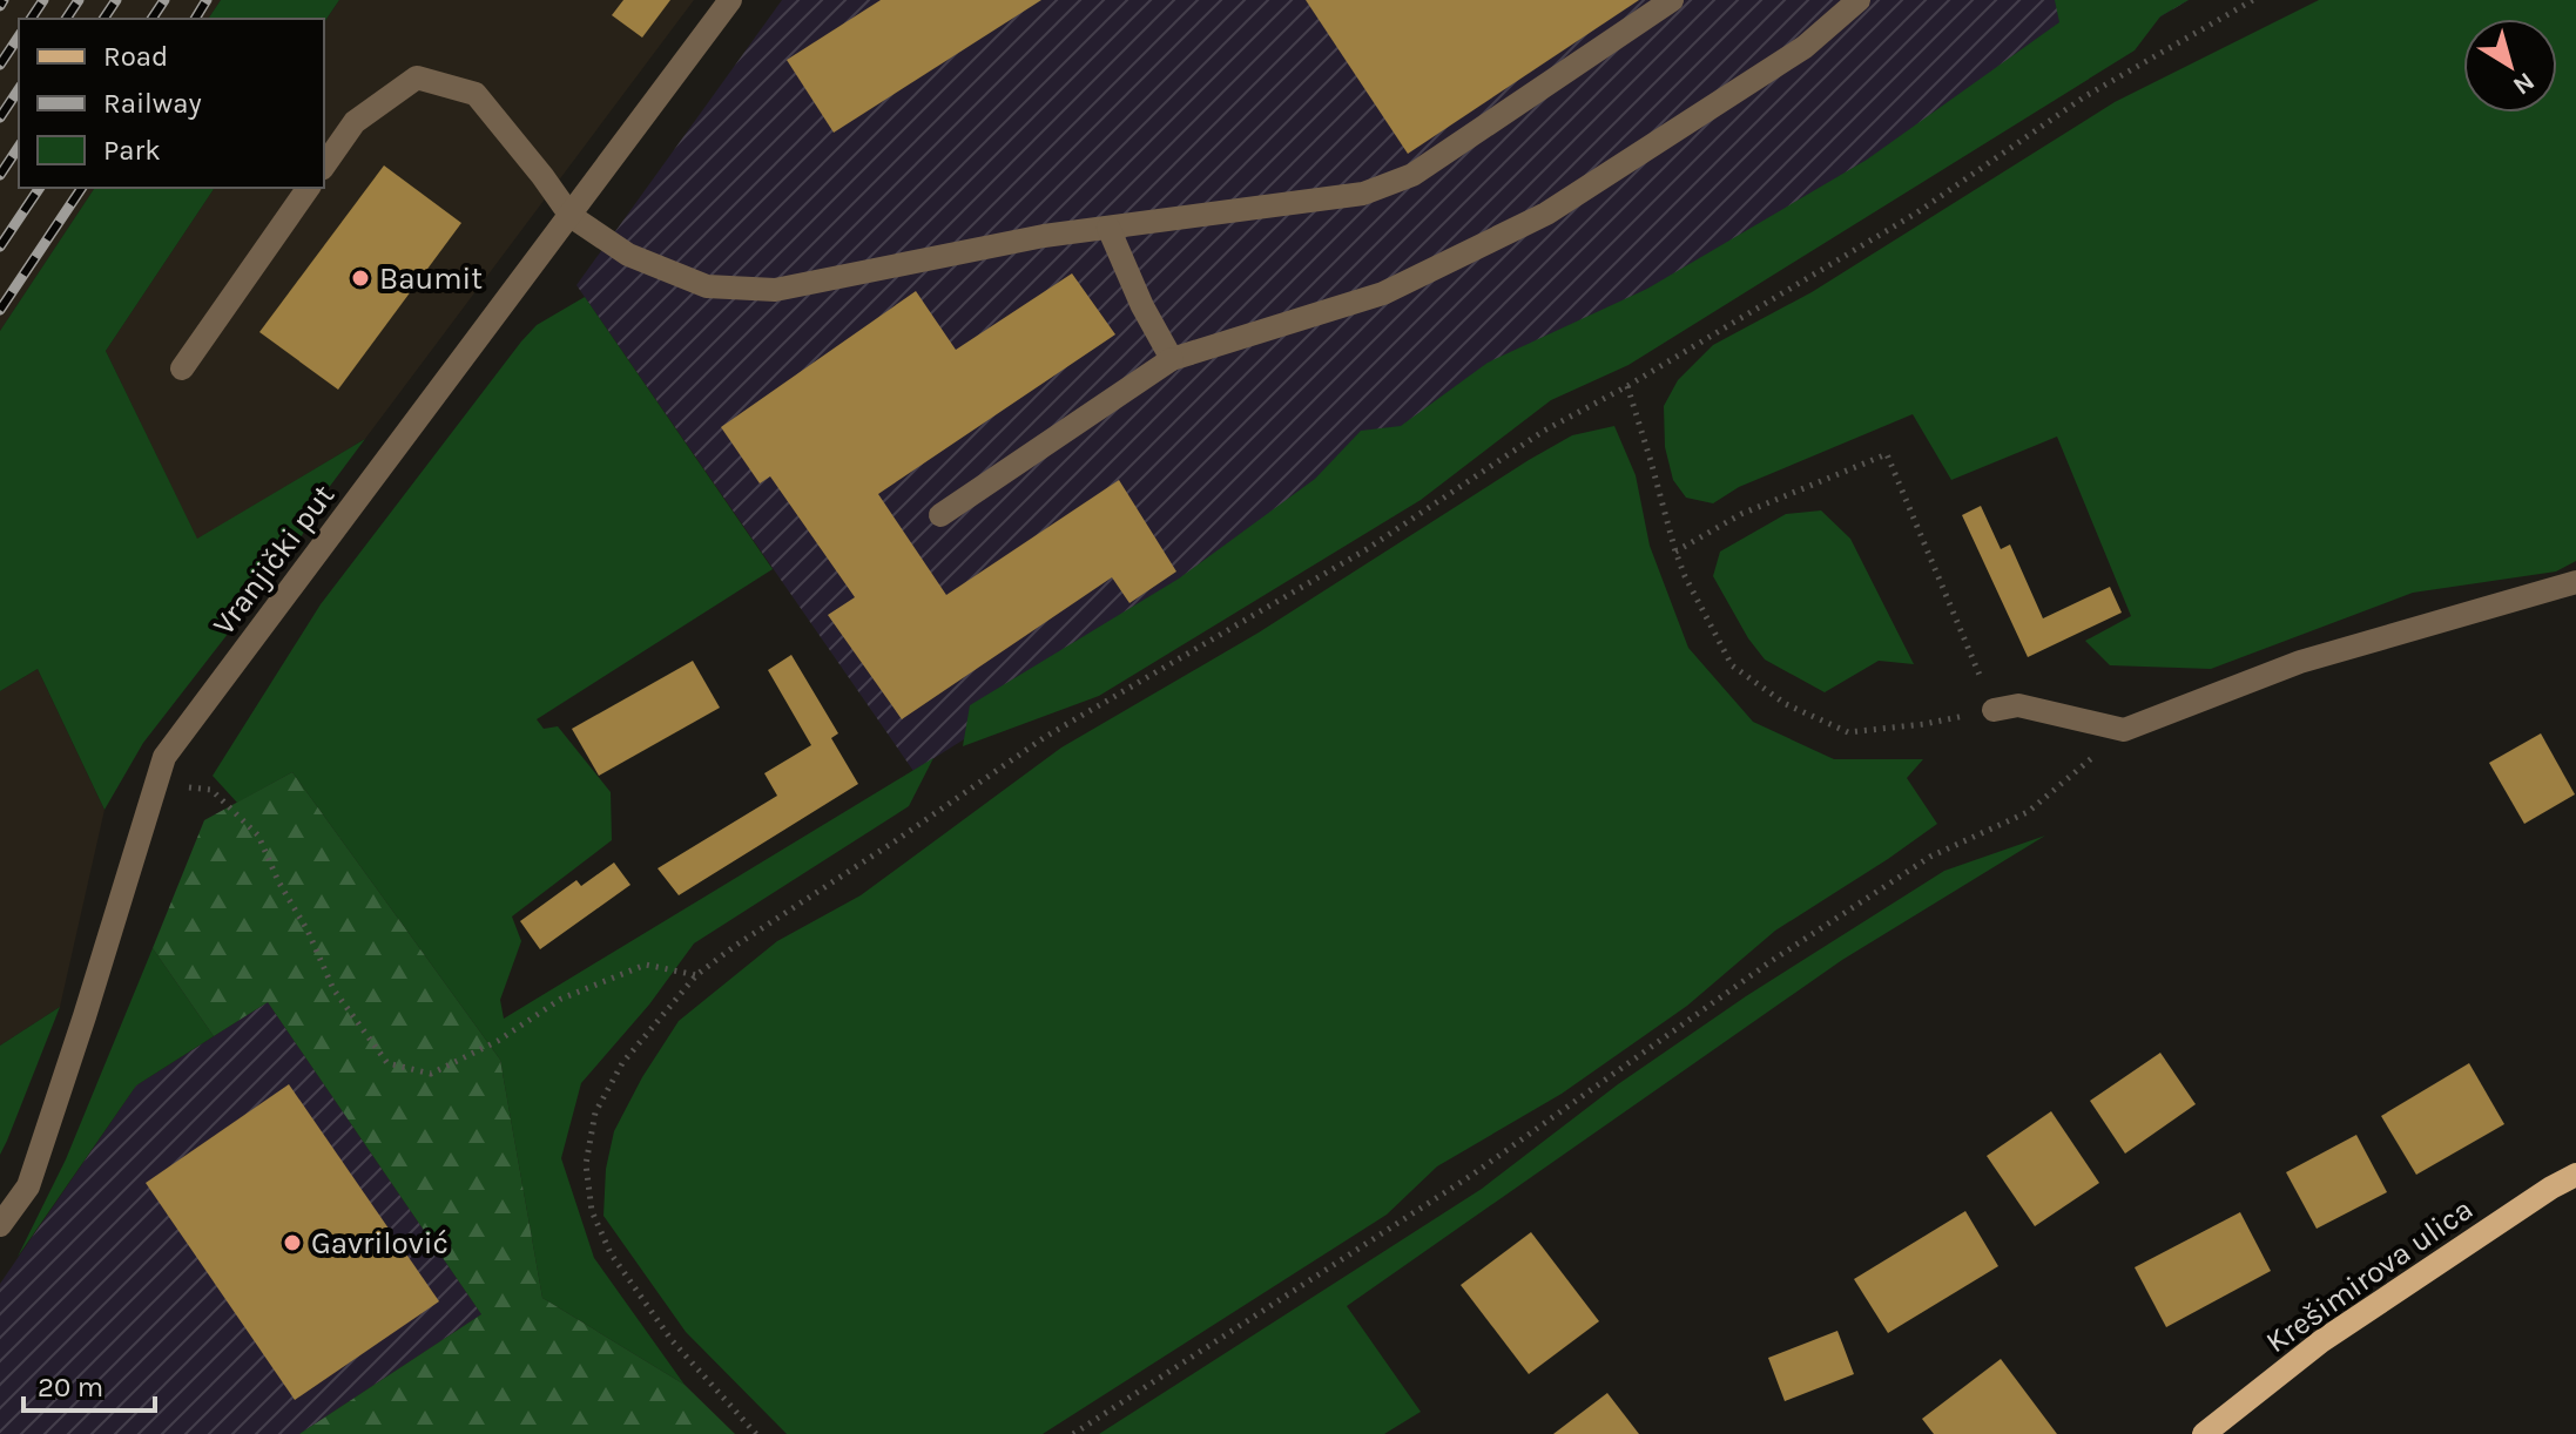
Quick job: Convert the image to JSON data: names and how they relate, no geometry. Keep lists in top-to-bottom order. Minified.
{"streets":{"main road":["Krešimirova ulica"],"street":["Vranjički put"]},"places":["Baumit","Gavrilović"],"legend":["Road","Railway","Park"],"scale_bar":"20 m","north":"bottom right"}
